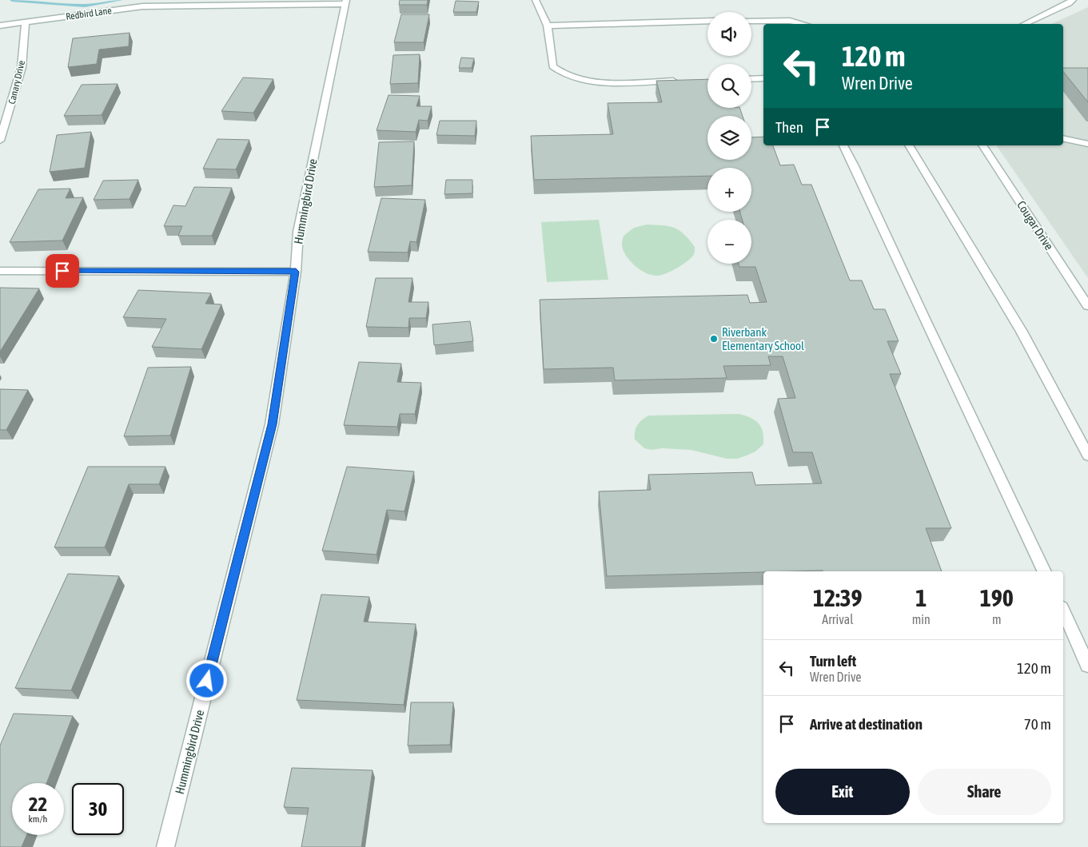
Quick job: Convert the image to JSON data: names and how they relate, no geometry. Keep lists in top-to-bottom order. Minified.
{"streets":{"street":["Redbird Lane","Canary Drive","Hummingbird Drive","Cougar Drive"]},"crossings":[["Redbird Lane","Canary Drive"],["Redbird Lane","Hummingbird Drive"]],"places":["Riverbank Elementary School"],"page":{"map_buttons":["+","−"],"turn":["120 m","Wren Drive"],"then":"Then","eta":["12:39","Arrival","1","min","190","m"],"list":[{"name":"Turn left","note":"Wren Drive","value":"120 m"},{"name":"Arrive at destination","value":"70 m"}],"buttons":["Exit","Share"],"speed":"22 km/h","limit":"30"}}
